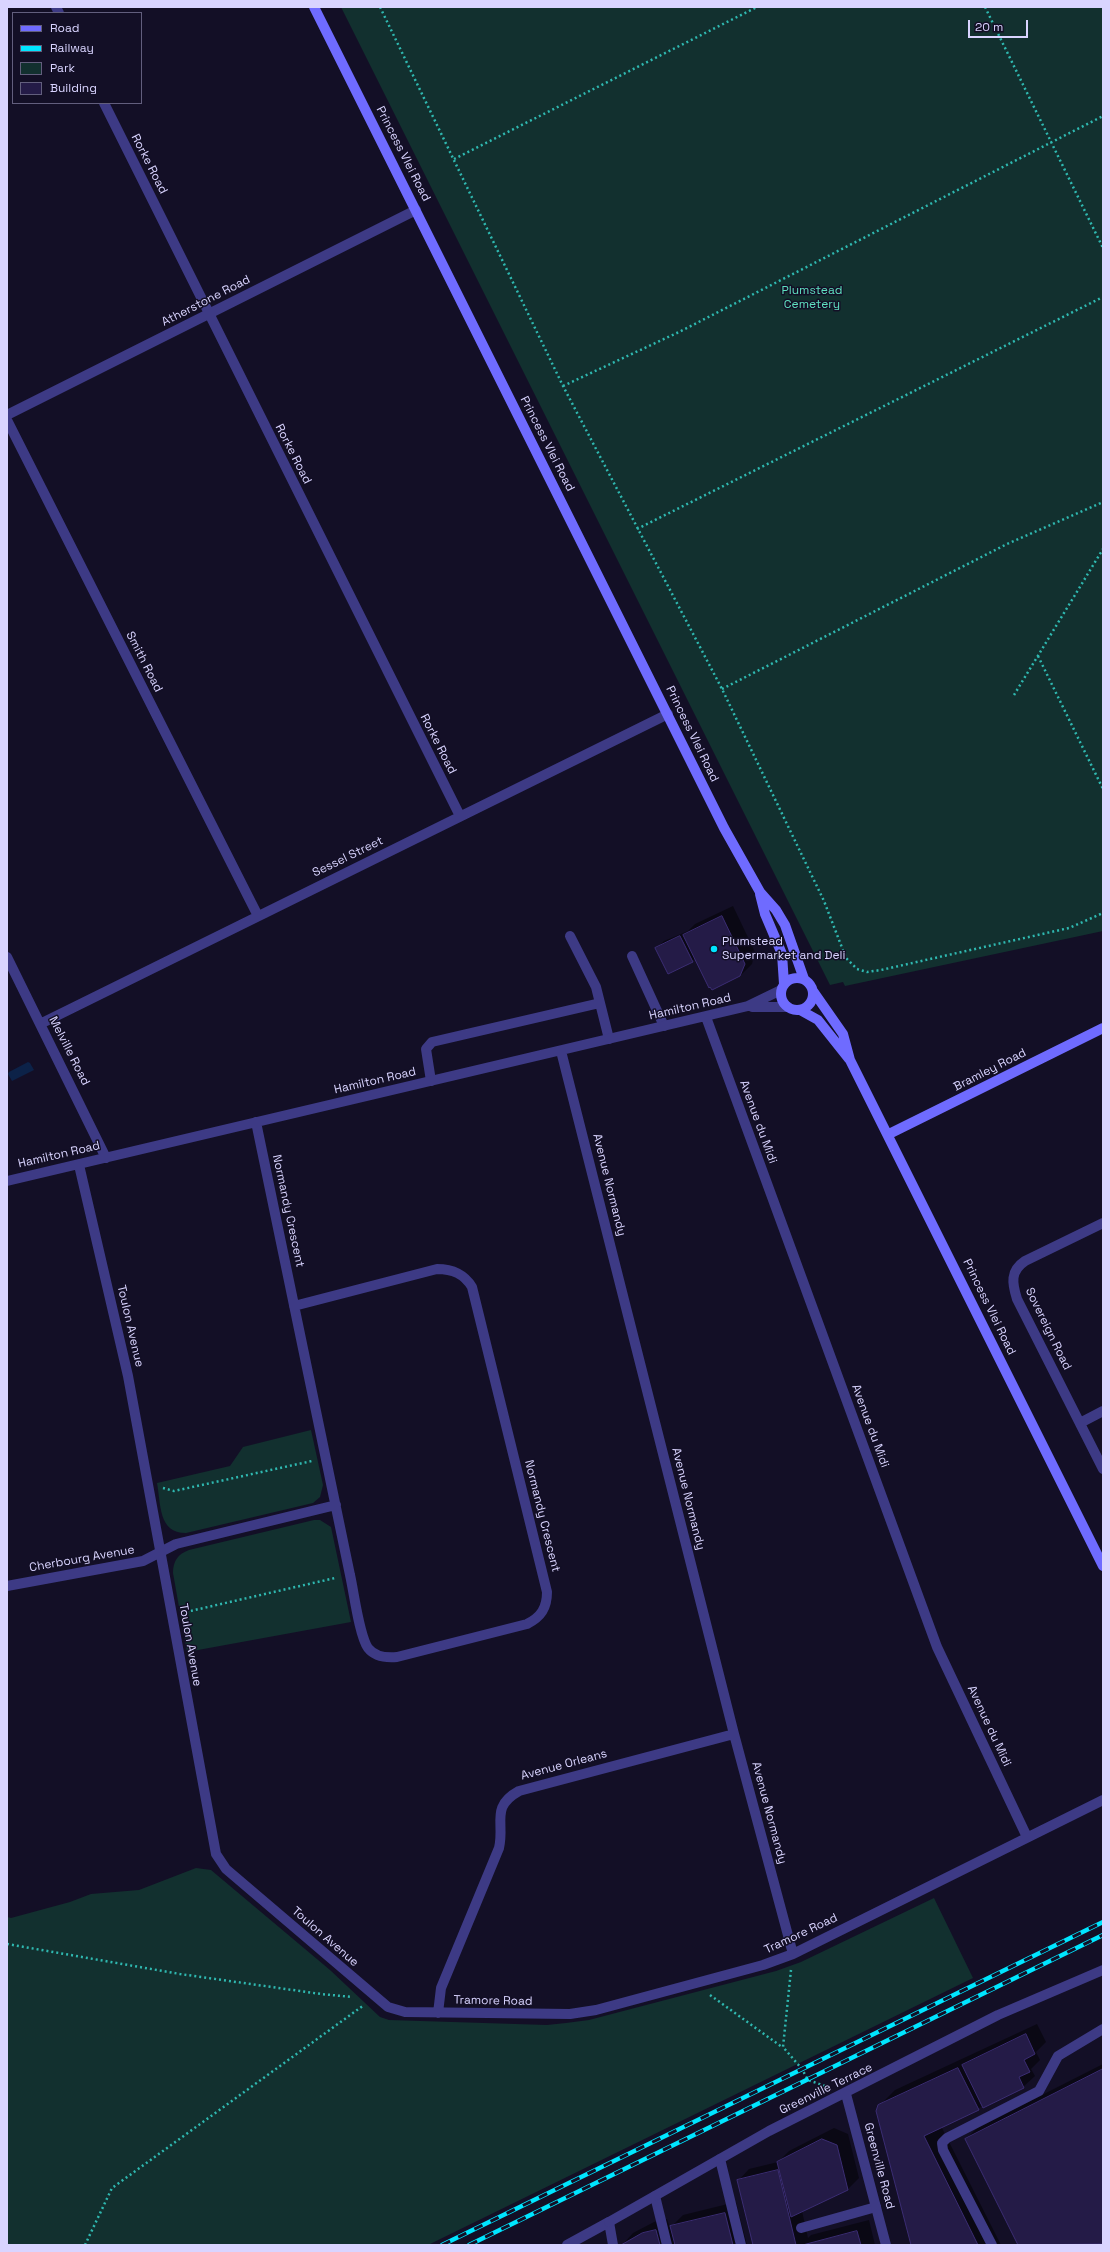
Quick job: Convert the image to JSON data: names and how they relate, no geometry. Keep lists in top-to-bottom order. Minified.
{"streets":{"street":["Princess Vlei Road","Rorke Road","Atherstone Road","Smith Road","Sessel Street","Hamilton Road","Melville Road","Bramley Road","Avenue du Midi","Avenue Normandy","Normandy Crescent","Toulon Avenue","Sovereign Road","Cherbourg Avenue","Avenue Orleans","Tramore Road","Greenville Terrace","Greenville Road"]},"crossings":[["Princess Vlei Road","Atherstone Road"],["Princess Vlei Road","Sessel Street"],["Princess Vlei Road","Hamilton Road"],["Princess Vlei Road","Bramley Road"],["Rorke Road","Atherstone Road"],["Rorke Road","Sessel Street"],["Smith Road","Sessel Street"],["Sessel Street","Melville Road"],["Hamilton Road","Melville Road"],["Hamilton Road","Avenue du Midi"],["Hamilton Road","Avenue Normandy"],["Hamilton Road","Normandy Crescent"],["Hamilton Road","Toulon Avenue"],["Avenue du Midi","Tramore Road"],["Avenue Normandy","Avenue Orleans"],["Avenue Normandy","Tramore Road"],["Toulon Avenue","Cherbourg Avenue"],["Toulon Avenue","Avenue Orleans"],["Toulon Avenue","Tramore Road"],["Avenue Orleans","Tramore Road"],["Greenville Terrace","Greenville Road"]],"parks":["Plumstead Cemetery"],"places":["Plumstead Supermarket and Deli"],"legend":["Road","Railway","Park","Building"],"scale_bar":"20 m"}
